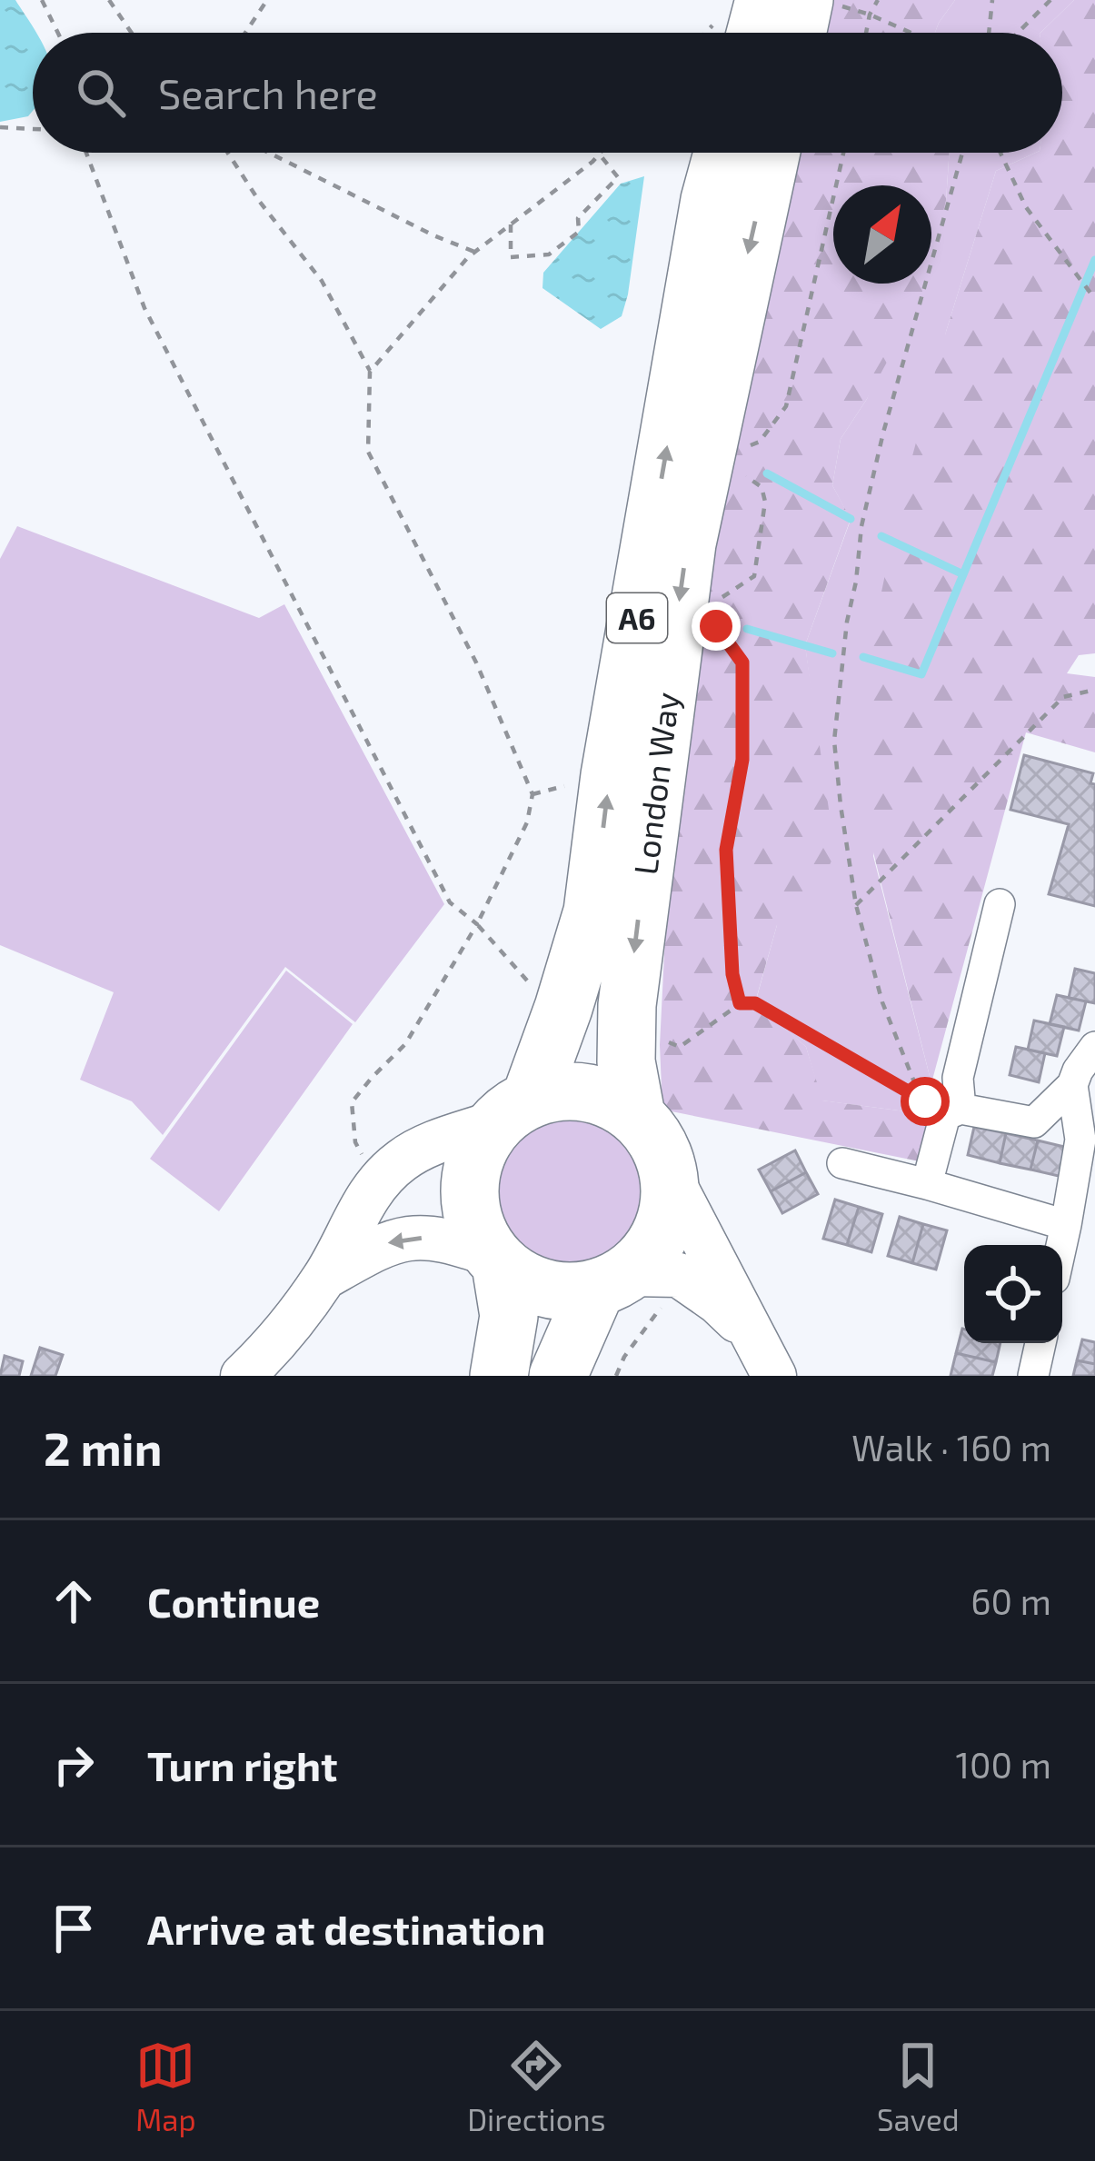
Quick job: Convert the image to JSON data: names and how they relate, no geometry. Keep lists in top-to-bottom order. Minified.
{"streets":{"highway":["A6","London Way"]},"crossings":[["A6","London Way"]],"north":"top right","page":{"search":"Search here","heading":["2 min","Walk · 160 m"],"list":[["Continue","60 m"],["Turn right","100 m"],"Arrive at destination"],"nav":["Map","Directions","Saved"]}}
